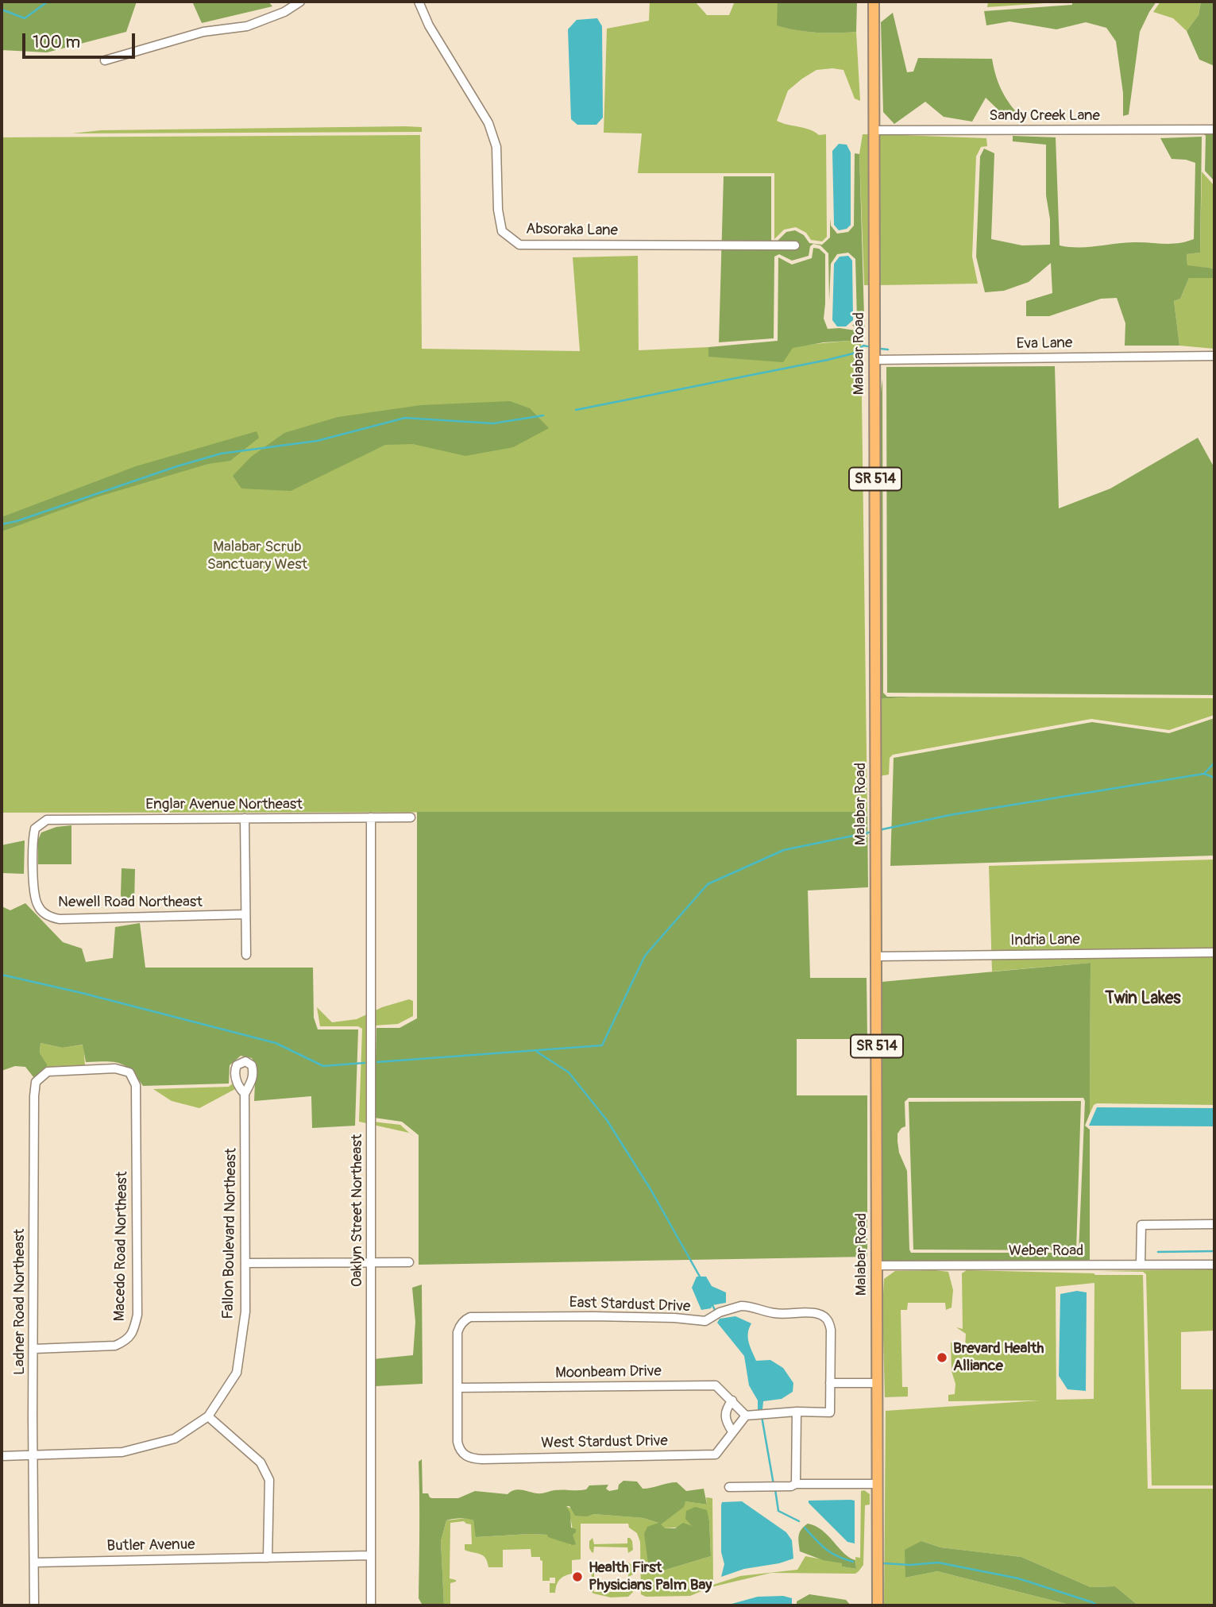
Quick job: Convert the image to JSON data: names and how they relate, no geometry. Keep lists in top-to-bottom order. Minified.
{"streets":{"main road":["Malabar Road","SR 514"],"street":["Sandy Creek Lane","Absoraka Lane","Eva Lane","Englar Avenue Northeast","Newell Road Northeast","Indria Lane","Oaklyn Street Northeast","Fallon Boulevard Northeast","Macedo Road Northeast","Weber Road","Ladner Road Northeast","East Stardust Drive","Moonbeam Drive","West Stardust Drive","Butler Avenue"]},"crossings":[["Sandy Creek Lane","Malabar Road"],["Eva Lane","Malabar Road"],["Malabar Road","Indria Lane"],["Malabar Road","Weber Road"],["Englar Avenue Northeast","Newell Road Northeast"],["Englar Avenue Northeast","Oaklyn Street Northeast"],["Oaklyn Street Northeast","Butler Avenue"],["Fallon Boulevard Northeast","Ladner Road Northeast"],["Macedo Road Northeast","Ladner Road Northeast"],["Ladner Road Northeast","Butler Avenue"],["East Stardust Drive","Moonbeam Drive"],["East Stardust Drive","West Stardust Drive"],["Moonbeam Drive","West Stardust Drive"]],"districts":["Twin Lakes"],"parks":["Malabar Scrub Sanctuary West"],"places":["Brevard Health Alliance","Health First Physicians Palm Bay"],"scale_bar":"100 m"}
